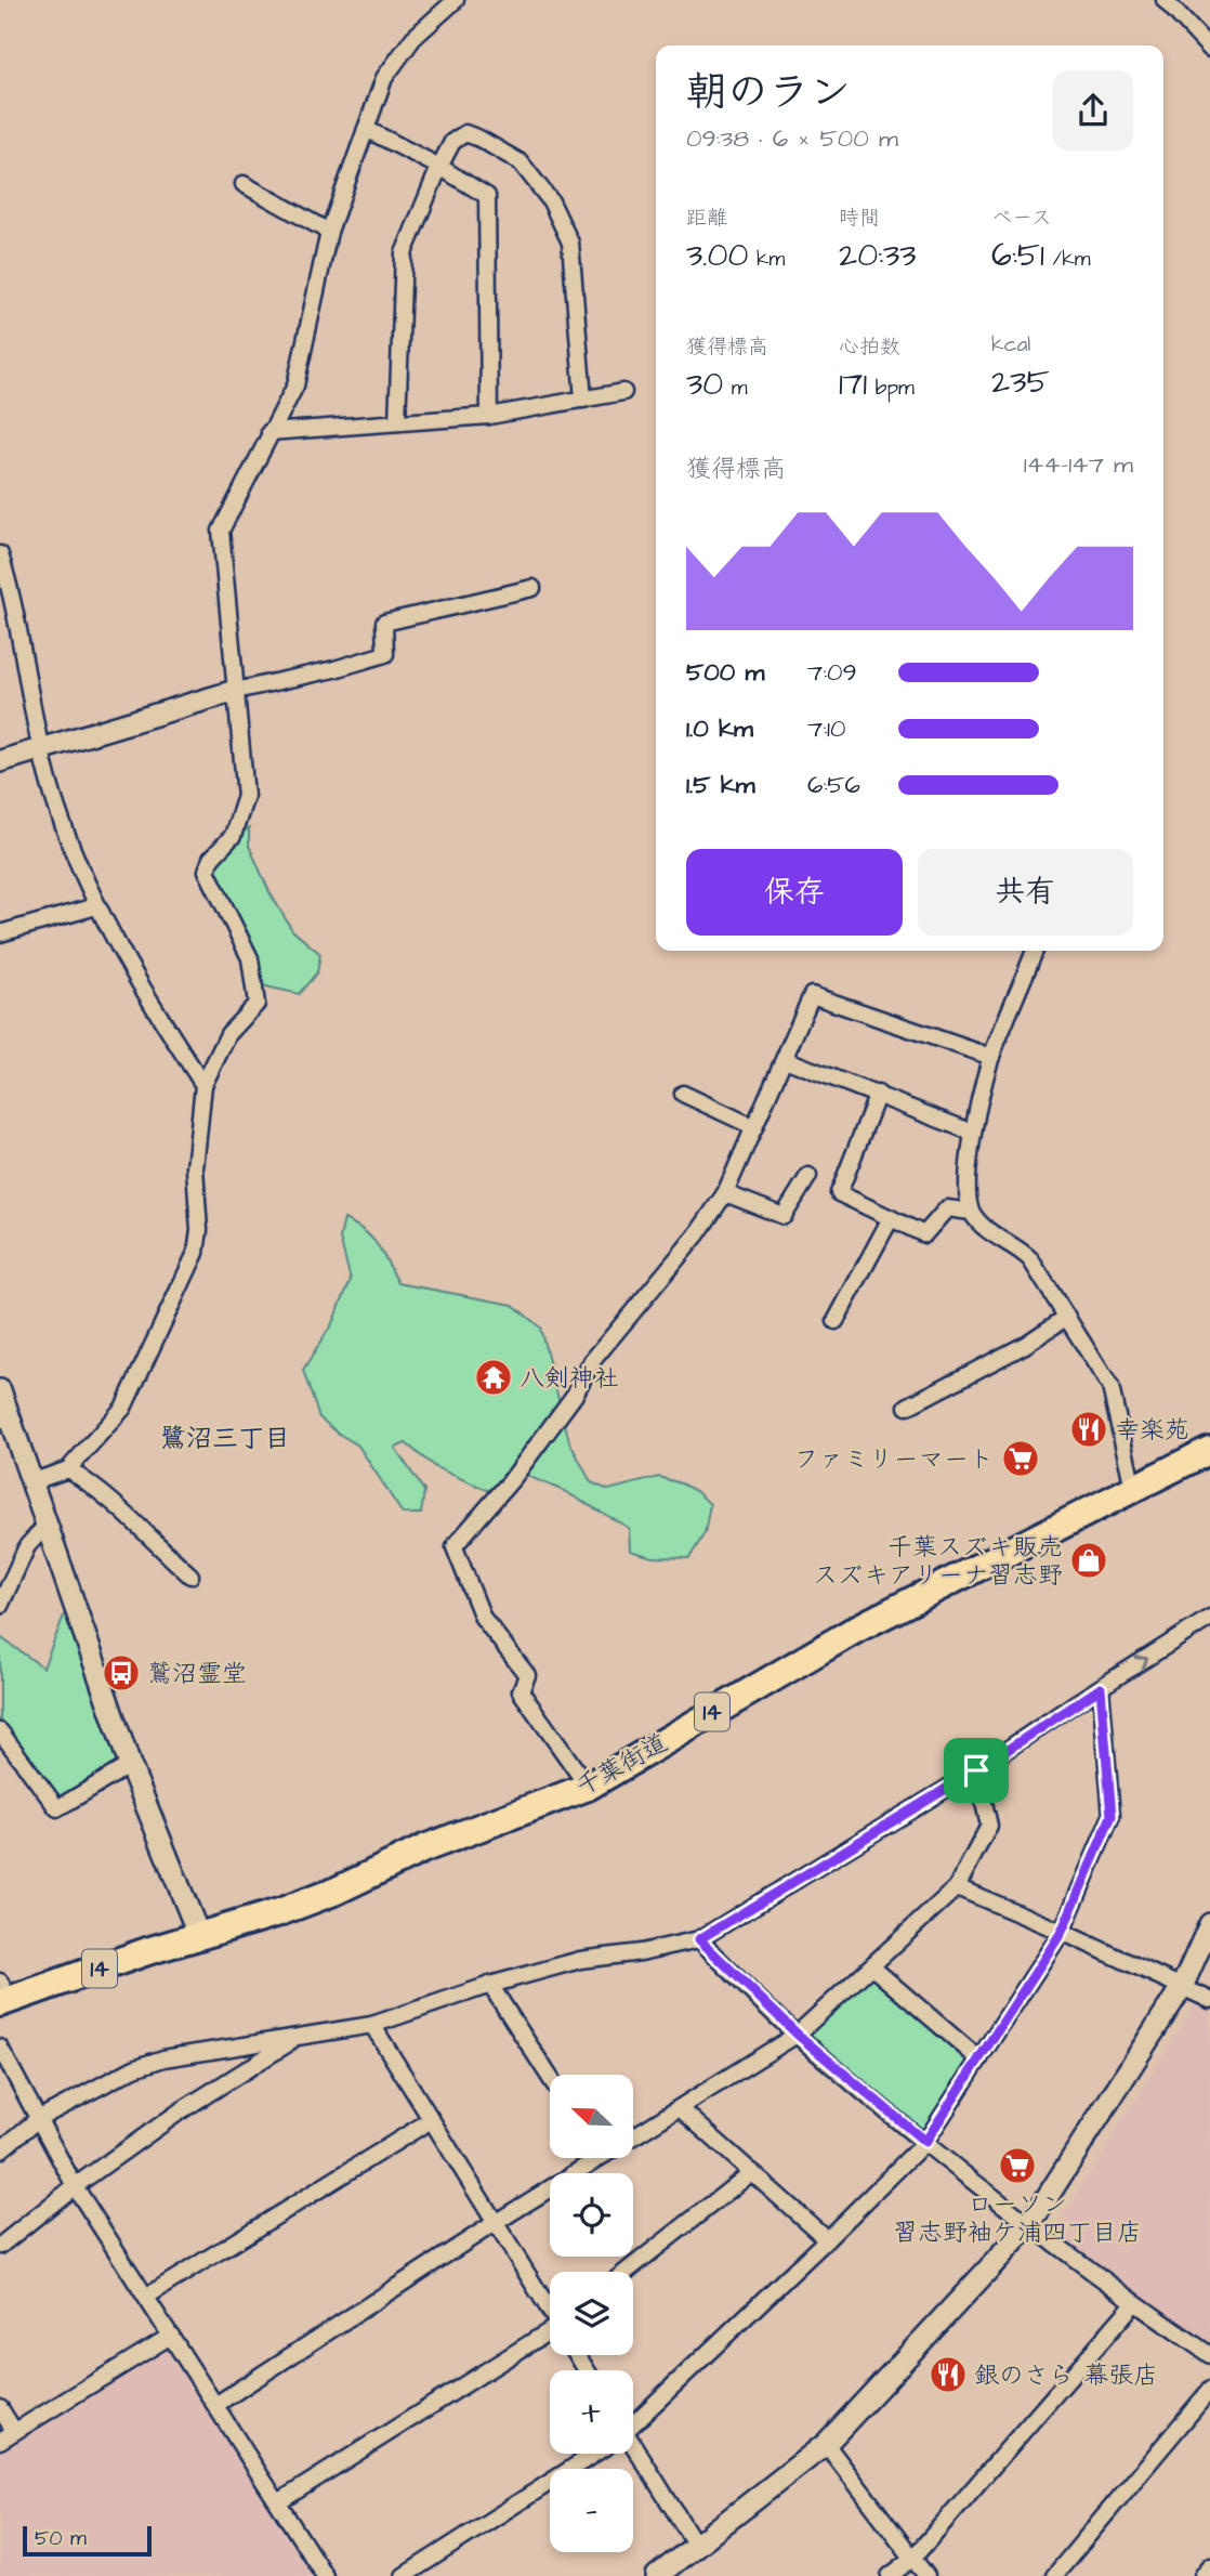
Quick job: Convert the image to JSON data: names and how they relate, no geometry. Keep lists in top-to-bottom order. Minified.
{"streets":{"highway":["14","千葉街道"]},"districts":["鷺沼三丁目"],"places":{"temple":["八剣神社"],"restaurant":["幸楽苑","銀のさら 幕張店"],"supermarket":["ファミリーマート","ローソン 習志野袖ケ浦四丁目店"],"shop":["千葉スズキ販売 スズキアリーナ習志野"],"bus stop":["鷲沼霊堂"]},"scale_bar":"50 m","north":"top left","page":{"heading":["朝のラン","09:38 · 6 × 500 m"],"stats":[["距離","3.00 km"],["時間","20:33"],["ペース","6:51 /km"],["獲得標高","30 m"],["心拍数","171 bpm"],["kcal","235"]],"chart":["獲得標高","144–147 m"],"list":[{"name":"500 m","note":"7:09"},{"name":"1.0 km","note":"7:10"},{"name":"1.5 km","note":"6:56"}],"buttons":["保存","共有"],"map_buttons":["+","−"],"scale":"50 m"}}
